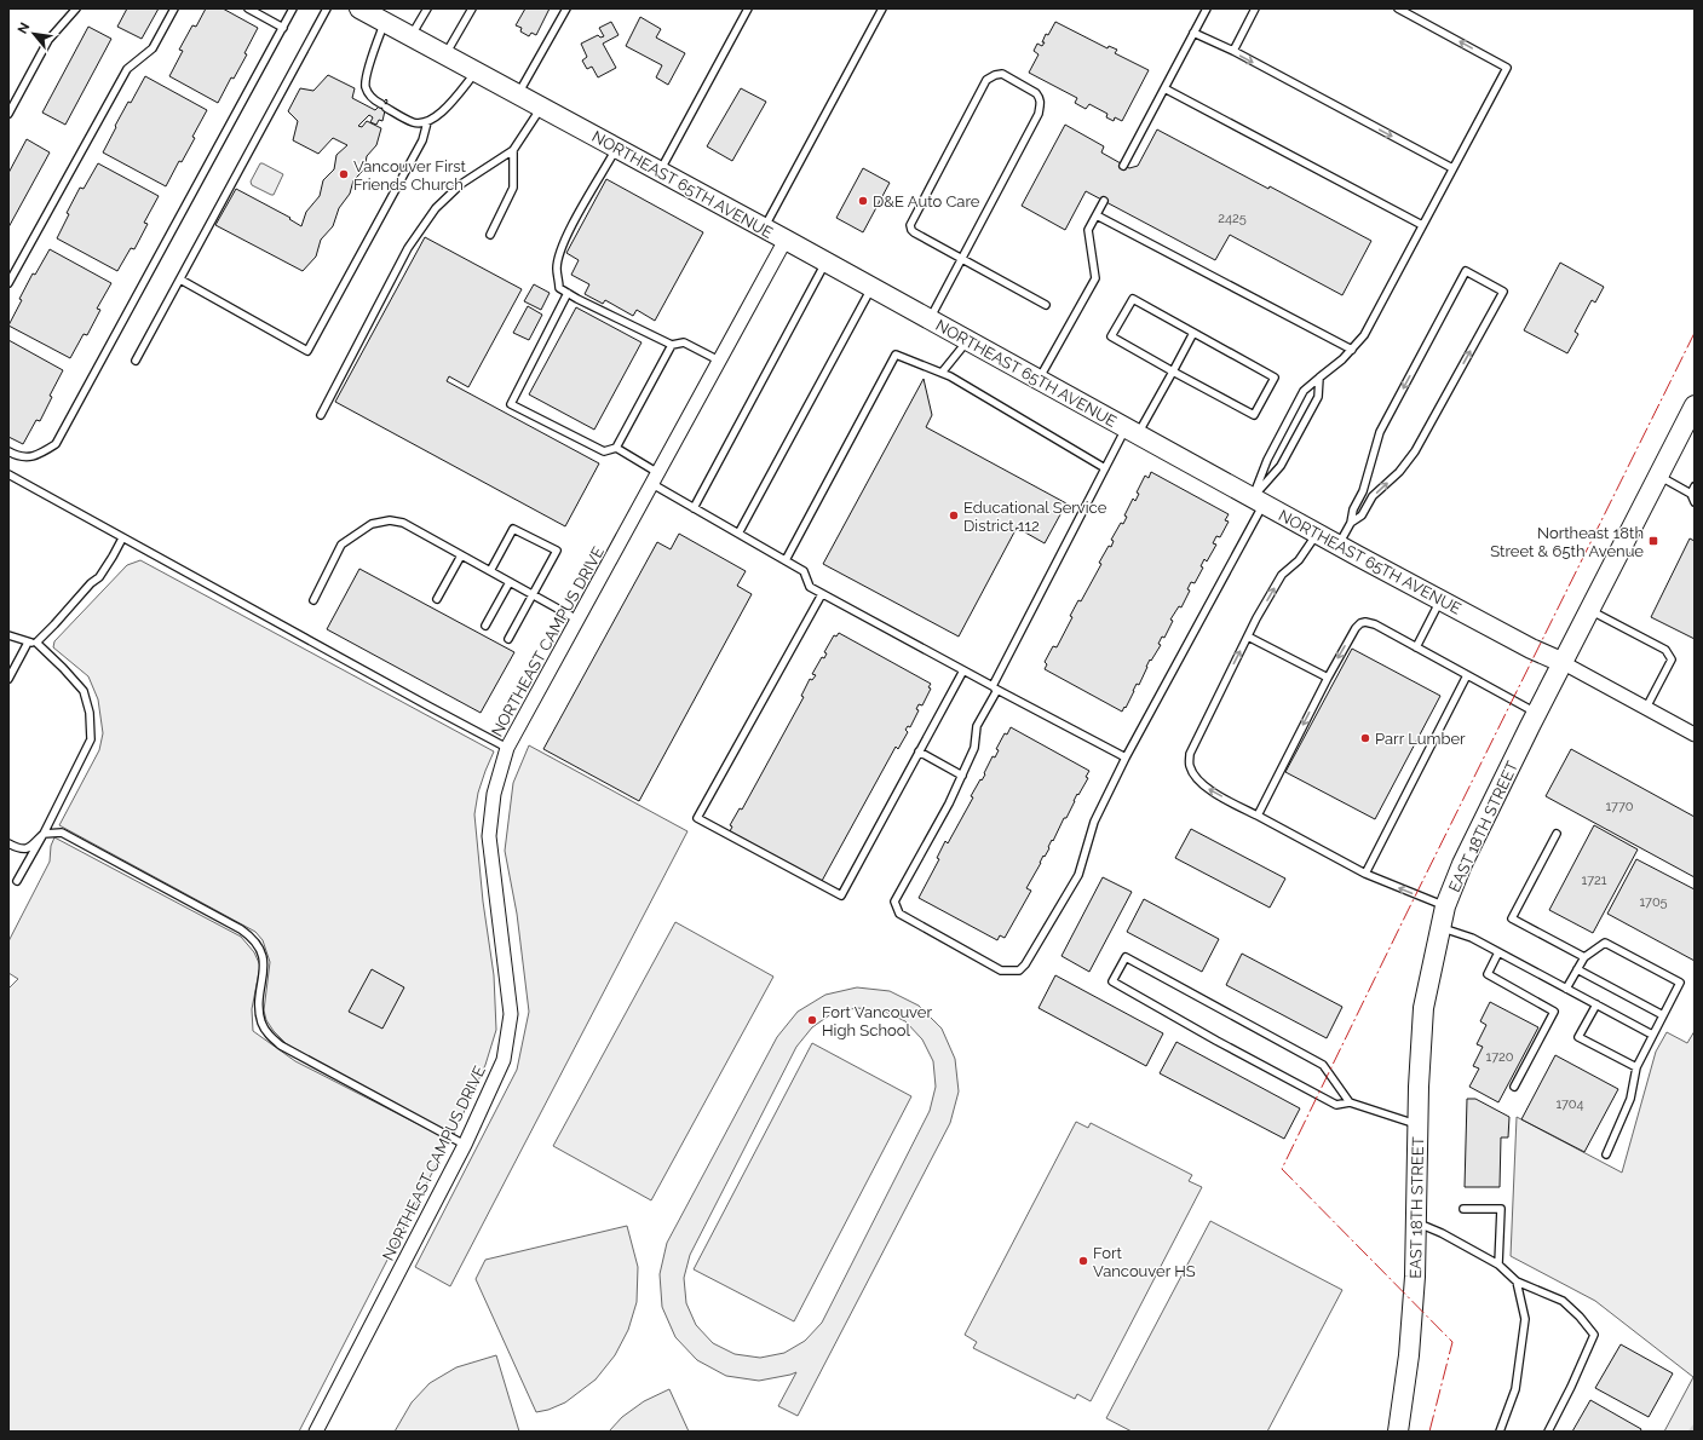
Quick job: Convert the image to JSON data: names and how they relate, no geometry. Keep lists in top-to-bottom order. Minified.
{"streets":{"street":["NORTHEAST 65TH AVENUE","NORTHEAST CAMPUS DRIVE","EAST 18TH STREET"]},"crossings":[["NORTHEAST 65TH AVENUE","NORTHEAST CAMPUS DRIVE"],["NORTHEAST 65TH AVENUE","EAST 18TH STREET"]],"places":{"other":["Vancouver First Friends Church","D&E Auto Care","Educational Service District 112","Parr Lumber","Fort Vancouver High School","Fort Vancouver HS"],"transit":["Northeast 18th Street & 65th Avenue"]},"house_numbers":["2425","1770","1721","1705","1720","1704"],"north":"top left"}
